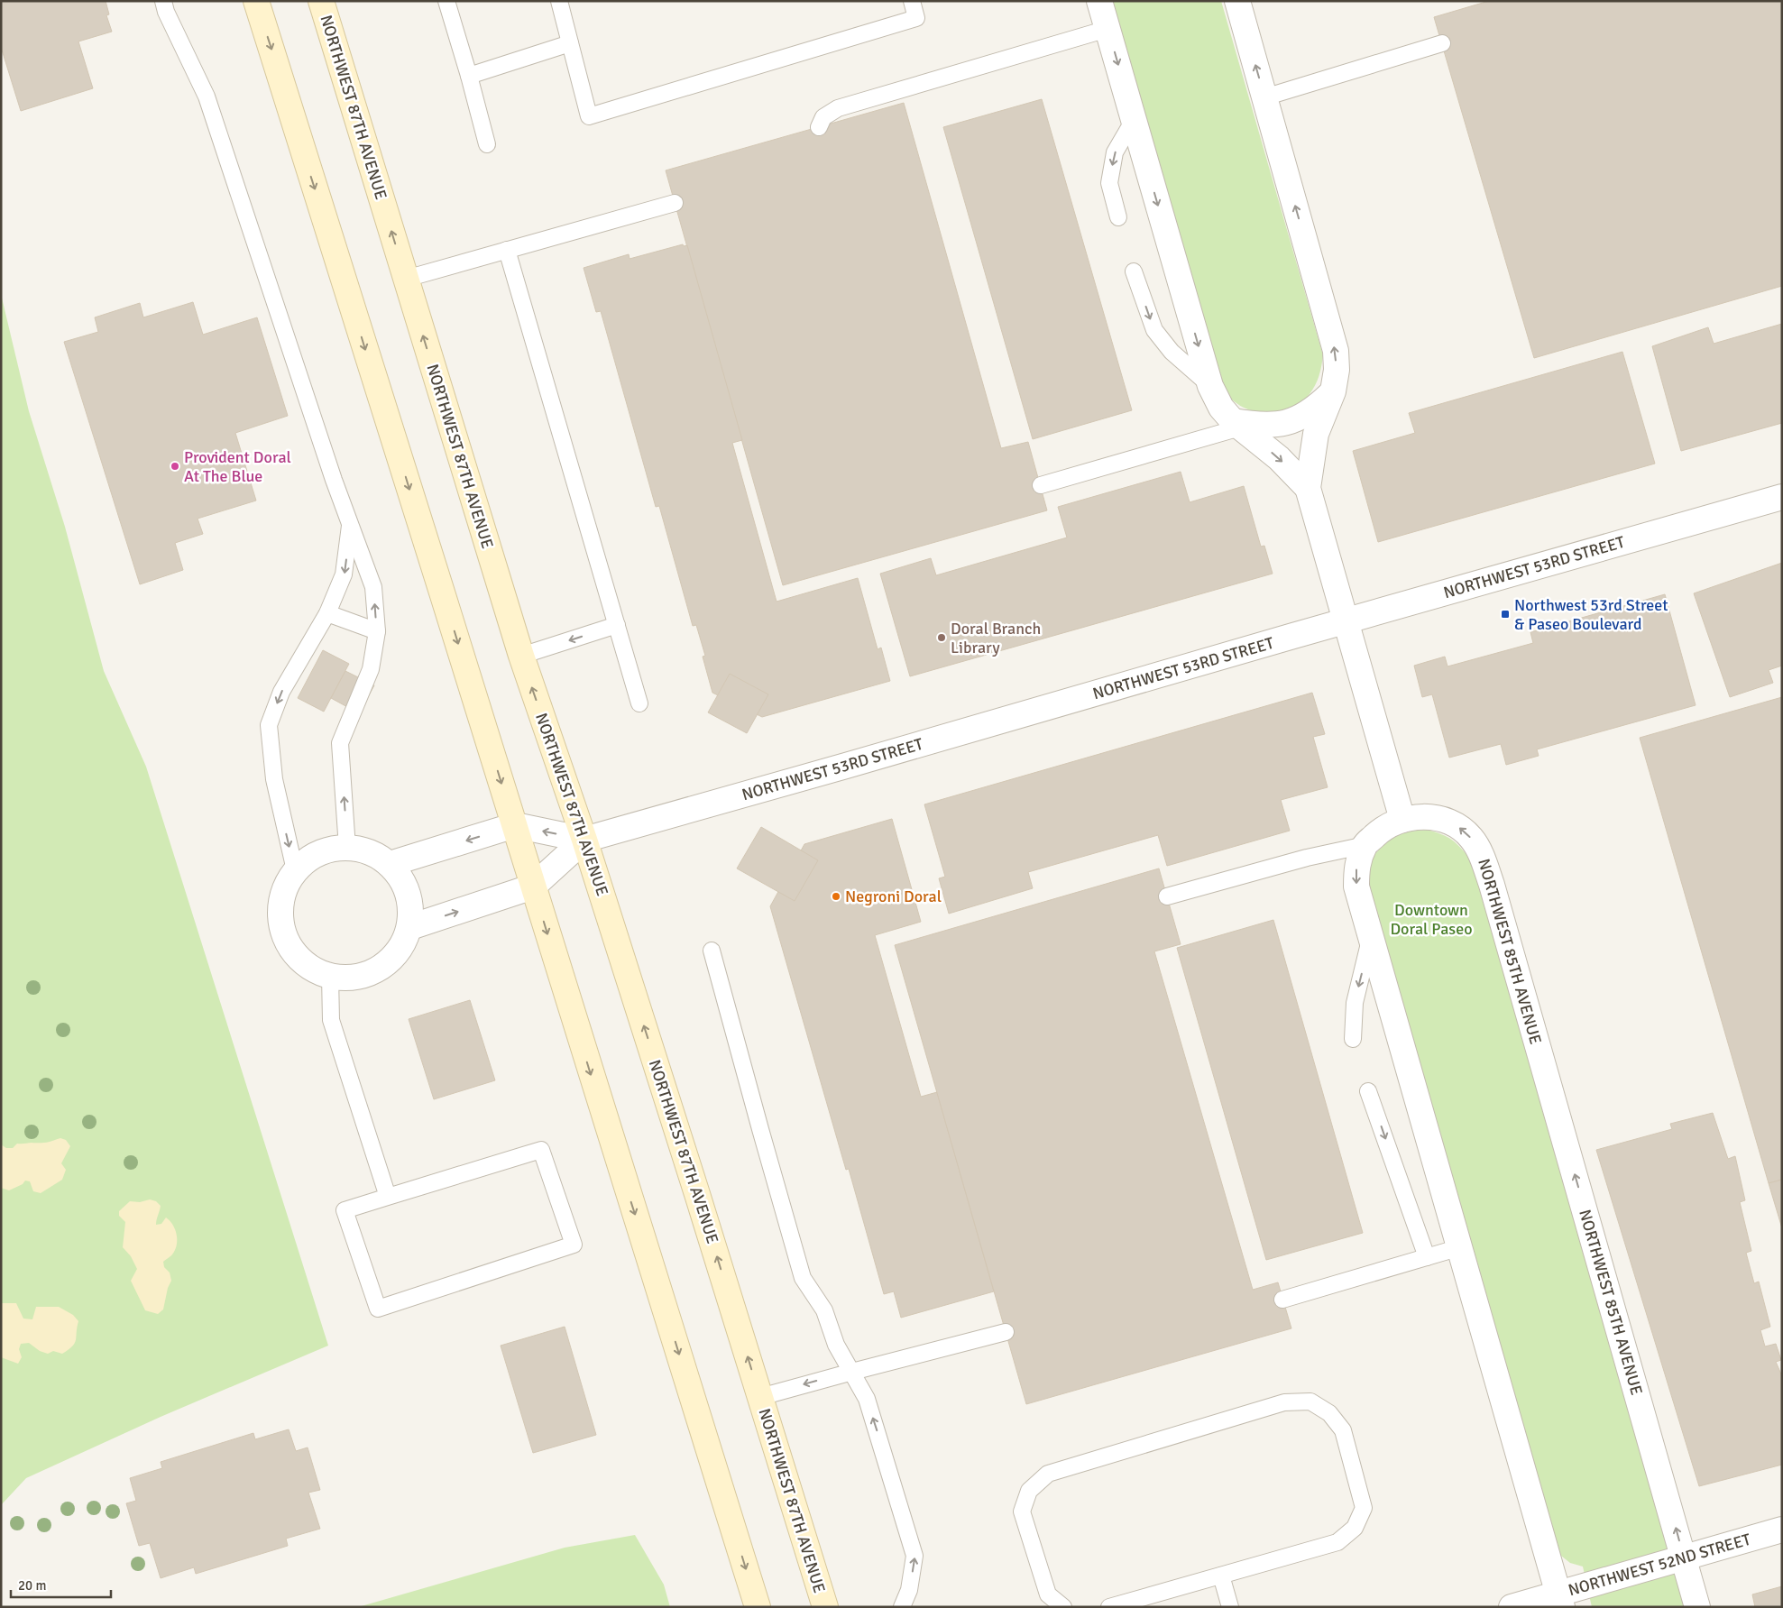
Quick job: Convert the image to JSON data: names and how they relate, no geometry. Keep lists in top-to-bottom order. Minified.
{"streets":{"main road":["NORTHWEST 87TH AVENUE"],"street":["NORTHWEST 53RD STREET","NORTHWEST 85TH AVENUE","NORTHWEST 52ND STREET"]},"crossings":[["NORTHWEST 87TH AVENUE","NORTHWEST 53RD STREET"],["NORTHWEST 85TH AVENUE","NORTHWEST 52ND STREET"]],"parks":["Downtown Doral Paseo"],"places":{"other":["Provident Doral At The Blue","Doral Branch Library","Negroni Doral"],"transit":["Northwest 53rd Street & Paseo Boulevard"]},"scale_bar":"20 m"}
